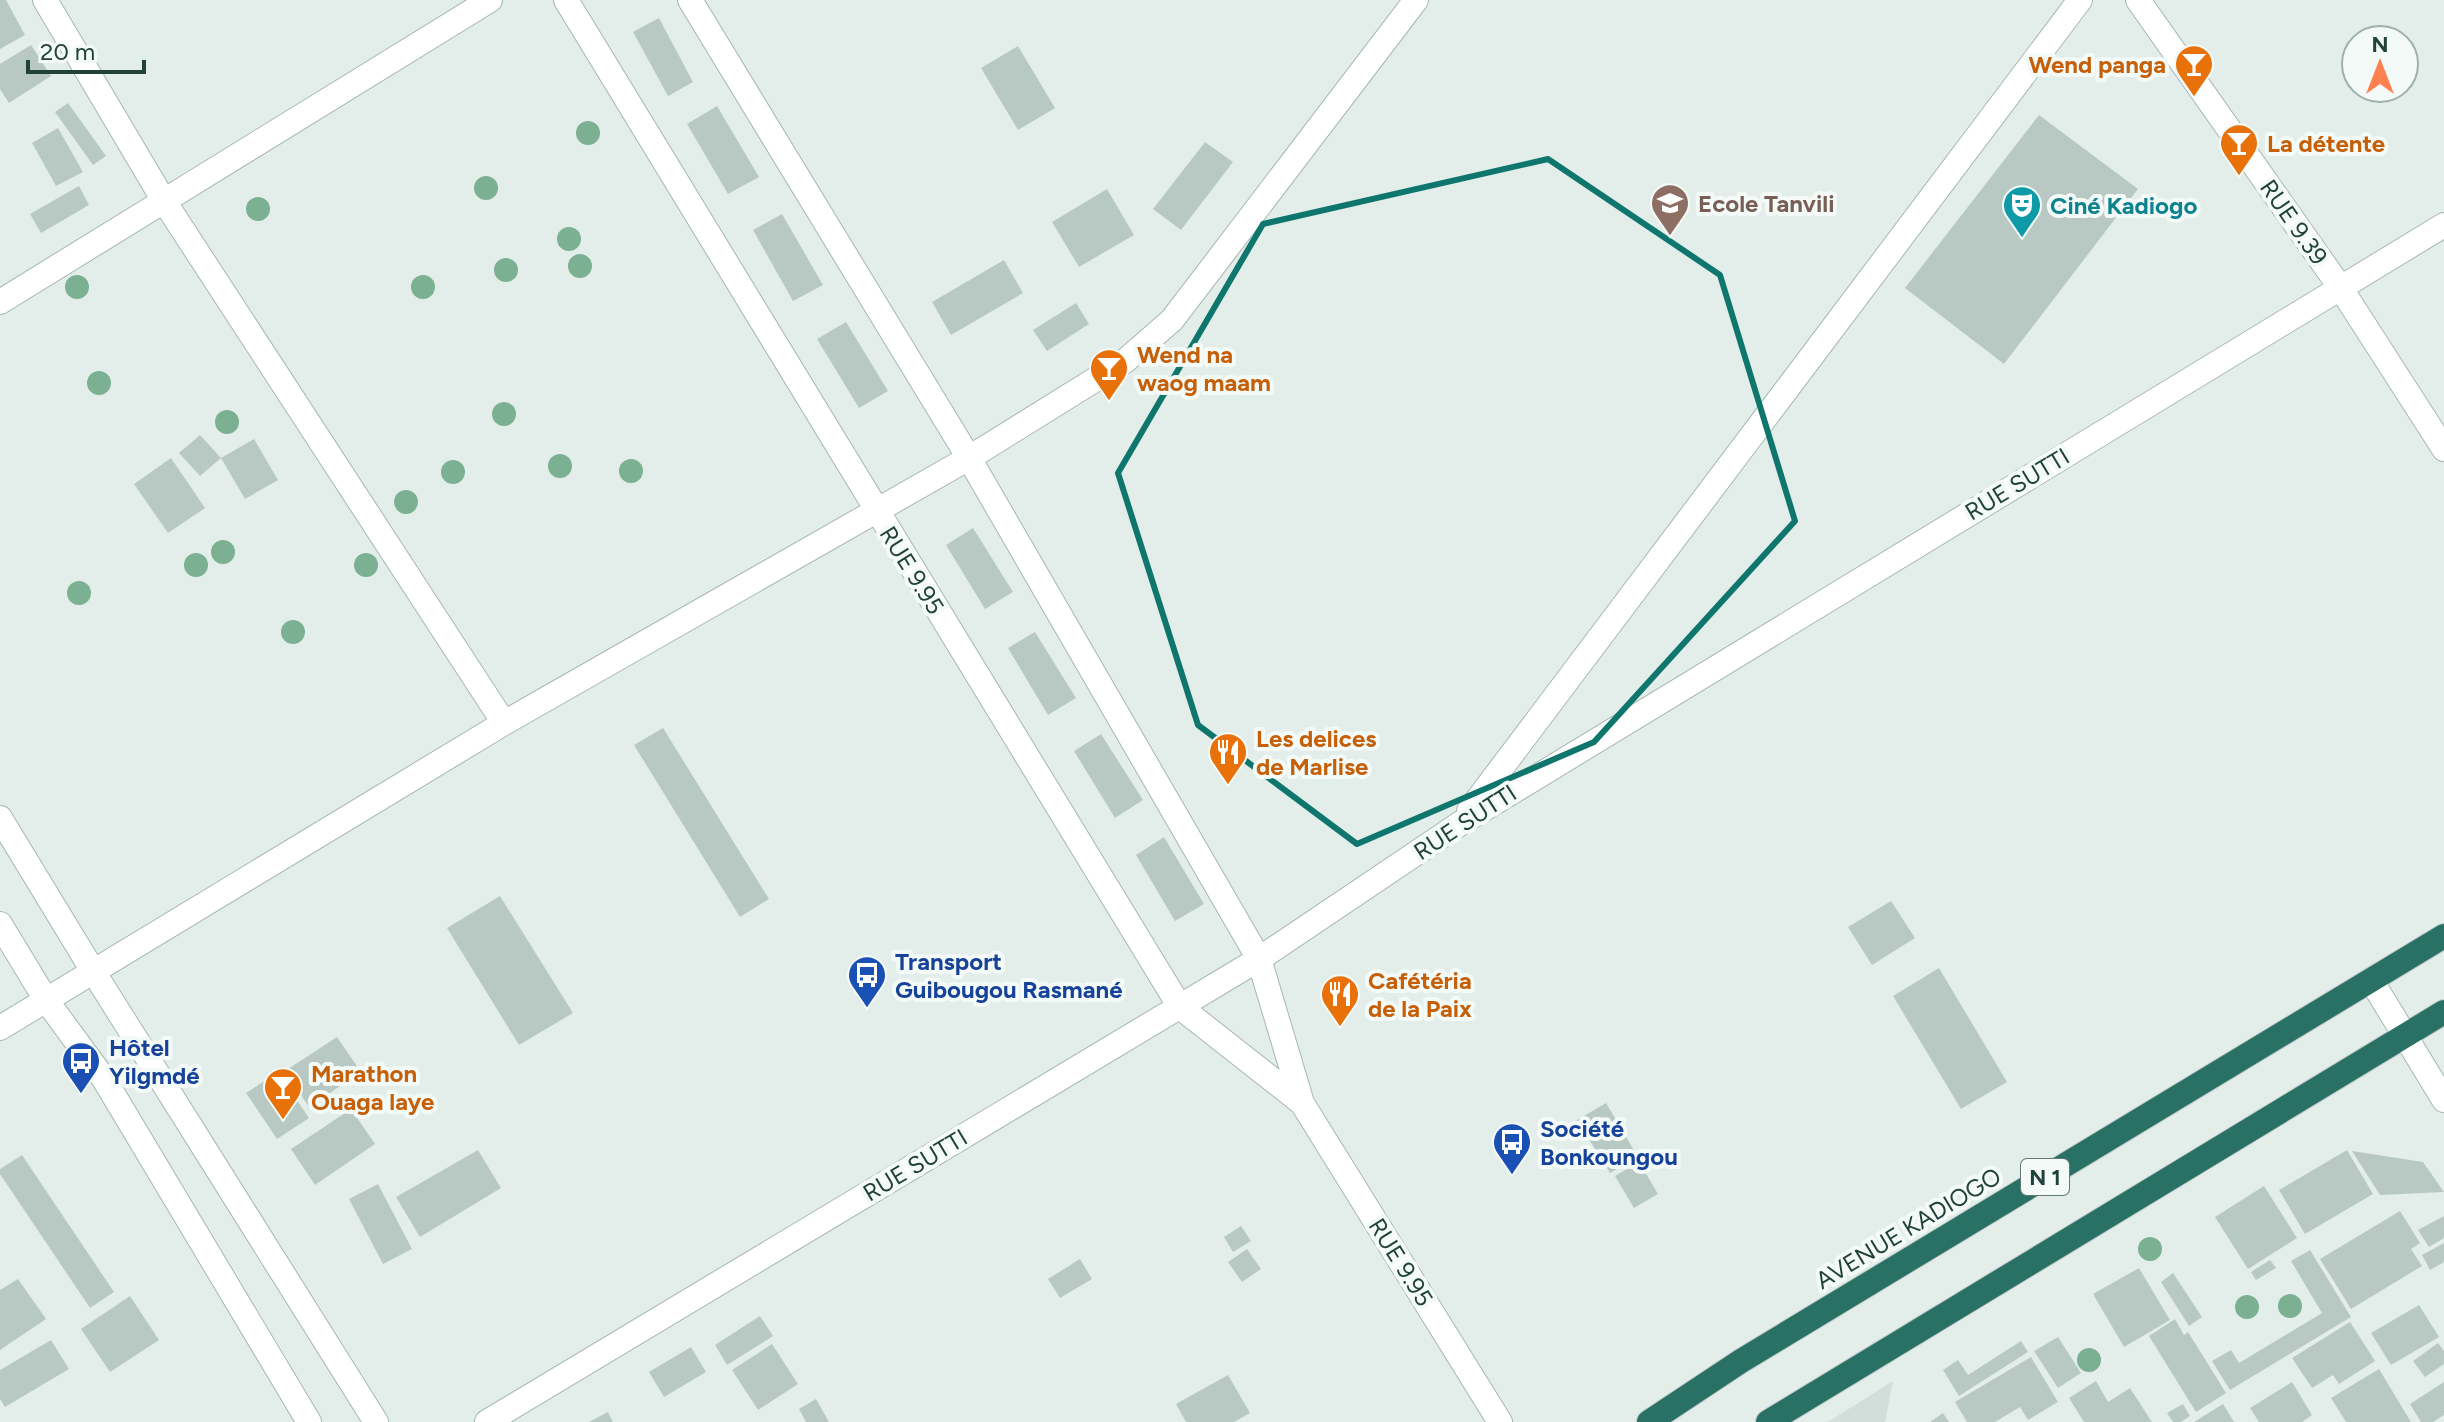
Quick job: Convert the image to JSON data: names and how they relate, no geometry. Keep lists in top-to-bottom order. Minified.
{"streets":{"highway":["N 1","AVENUE KADIOGO"],"street":["RUE 9.39","RUE SUTTI","RUE 9.95"]},"crossings":[["RUE 9.39","RUE SUTTI"],["RUE SUTTI","RUE 9.95"]],"places":{"bar":["Wend panga","La détente","Wend na waog maam","Marathon Ouaga laye"],"school or university":["Ecole Tanvili"],"theatre":["Ciné Kadiogo"],"restaurant":["Les delices de Marlise","Cafétéria de la Paix"],"bus stop":["Transport Guibougou Rasmané","Hôtel Yilgmdé","Société Bonkoungou"]},"scale_bar":"20 m","north":"top"}
